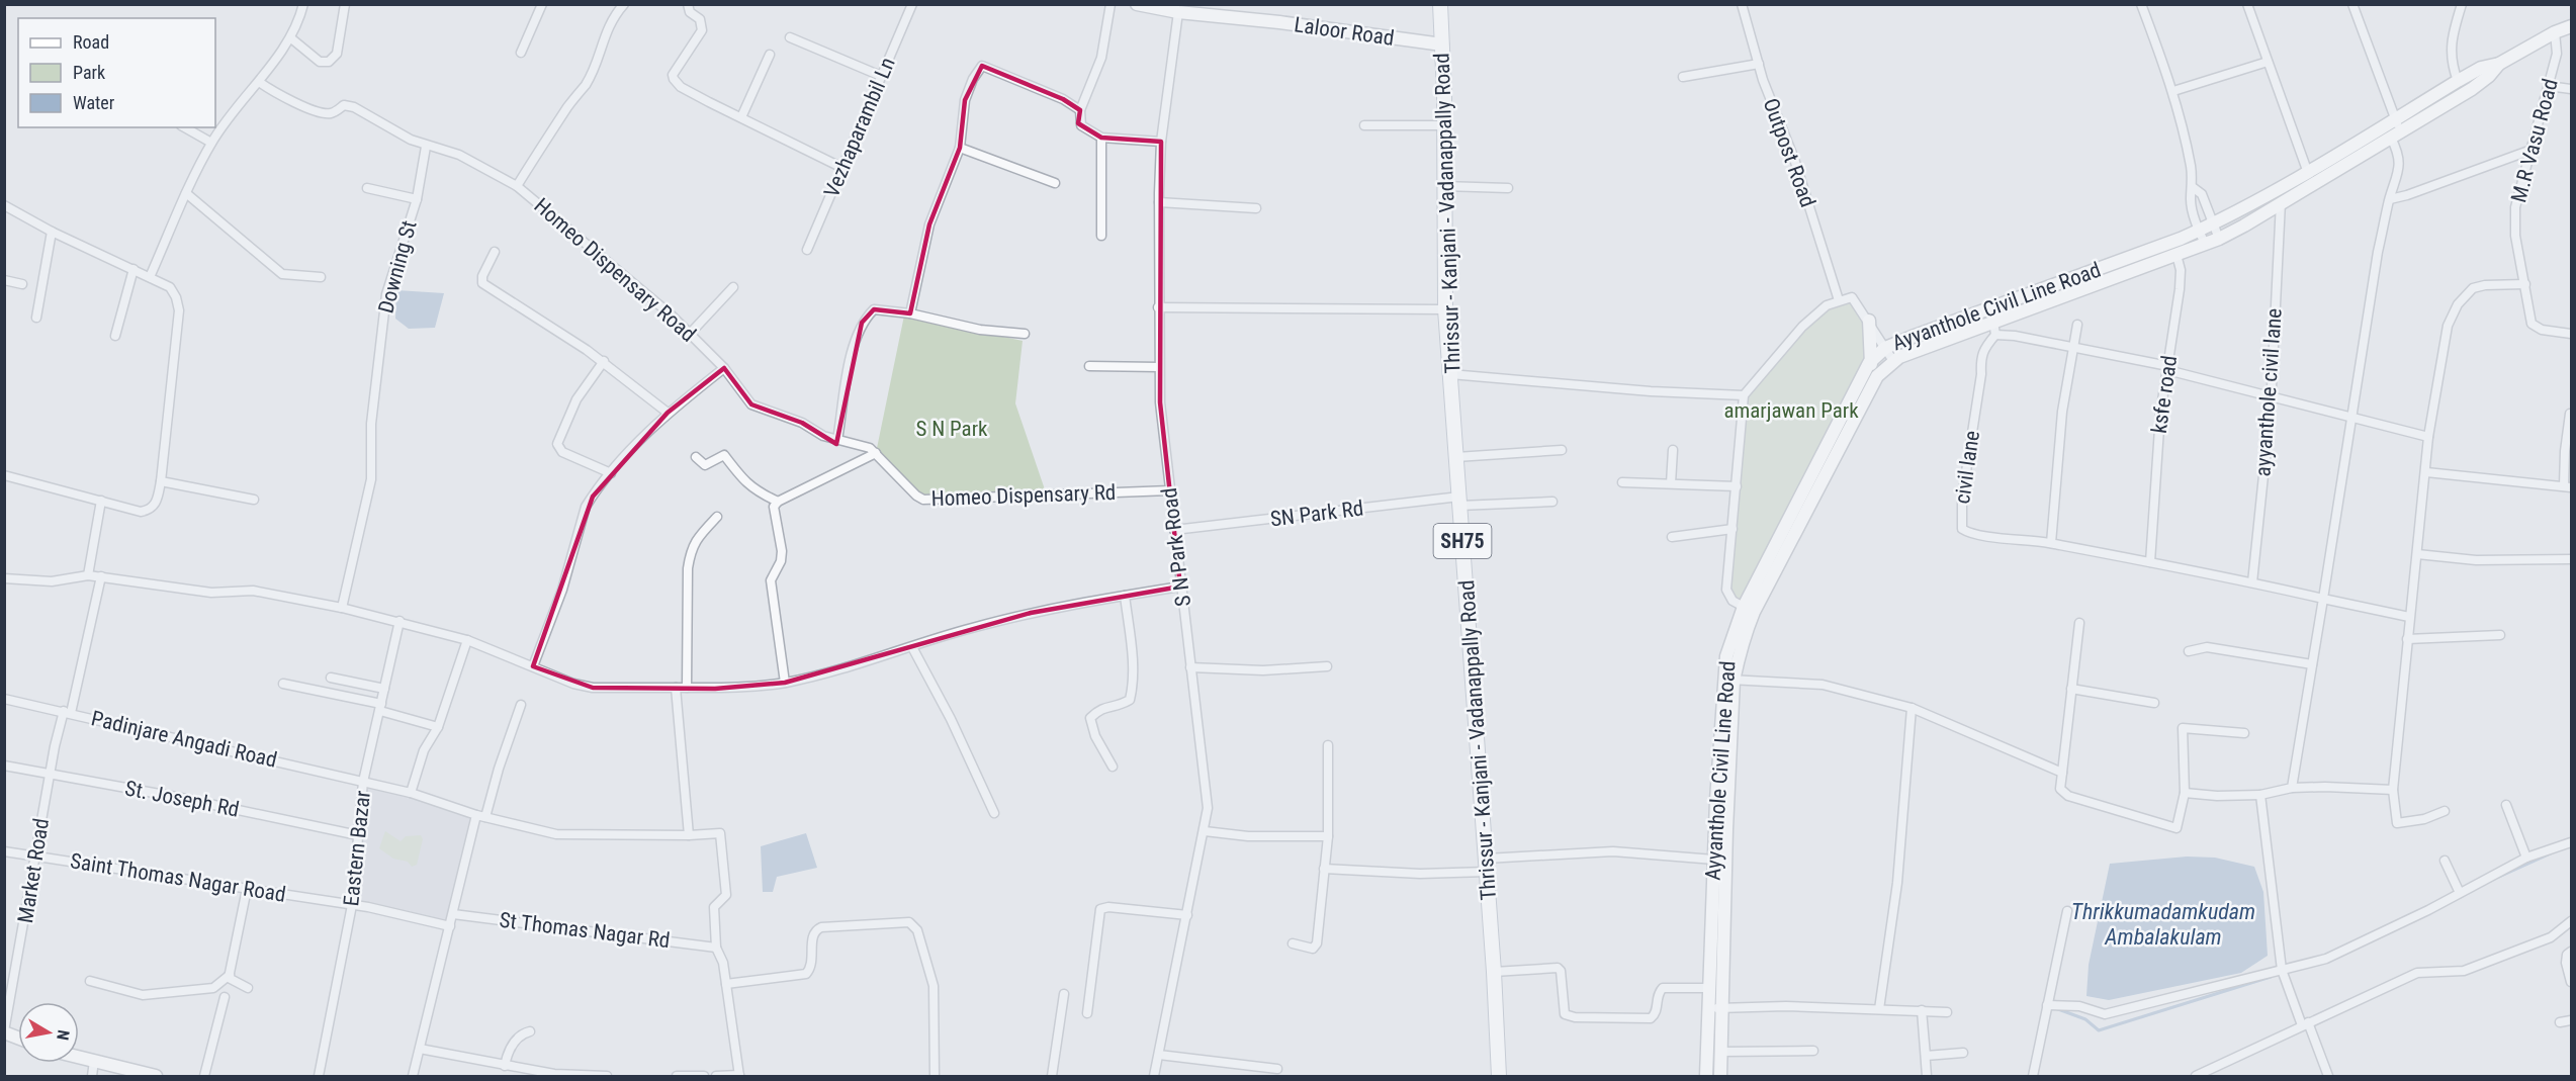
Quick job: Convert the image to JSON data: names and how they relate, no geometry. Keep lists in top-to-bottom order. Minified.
{"streets":{"main road":["Laloor Road","Thrissur - Kanjani - Vadanappally Road","Ayyanthole Civil Line Road","SH75"],"street":["Vezhaparambil Ln","M.R Vasu Road","Outpost Road","Downing St","Homeo Dispensary Road","ayyanthole civil lane","ksfe road","civil lane","Homeo Dispensary Rd","SN Park Rd","S N Park Road","Padinjare Angadi Road","St. Joseph Rd","Eastern Bazar","Market Road","Saint Thomas Nagar Road","St Thomas Nagar Rd"]},"crossings":[["Laloor Road","Thrissur - Kanjani - Vadanappally Road"],["Laloor Road","S N Park Road"],["M.R Vasu Road","Ayyanthole Civil Line Road"],["Thrissur - Kanjani - Vadanappally Road","SN Park Rd"],["Downing St","Homeo Dispensary Road"],["Homeo Dispensary Road","Homeo Dispensary Rd"],["Ayyanthole Civil Line Road","ayyanthole civil lane"],["Ayyanthole Civil Line Road","ksfe road"],["ayyanthole civil lane","civil lane"],["ksfe road","civil lane"],["Homeo Dispensary Rd","S N Park Road"],["SN Park Rd","S N Park Road"],["Padinjare Angadi Road","Eastern Bazar"],["Padinjare Angadi Road","Market Road"],["St. Joseph Rd","Eastern Bazar"],["St. Joseph Rd","Market Road"],["Eastern Bazar","Saint Thomas Nagar Road"],["Market Road","Saint Thomas Nagar Road"]],"water":["Thrikkumadamkudam Ambalakulam"],"parks":["amarjawan Park","S N Park"],"legend":["Road","Park","Water"],"north":"right"}
